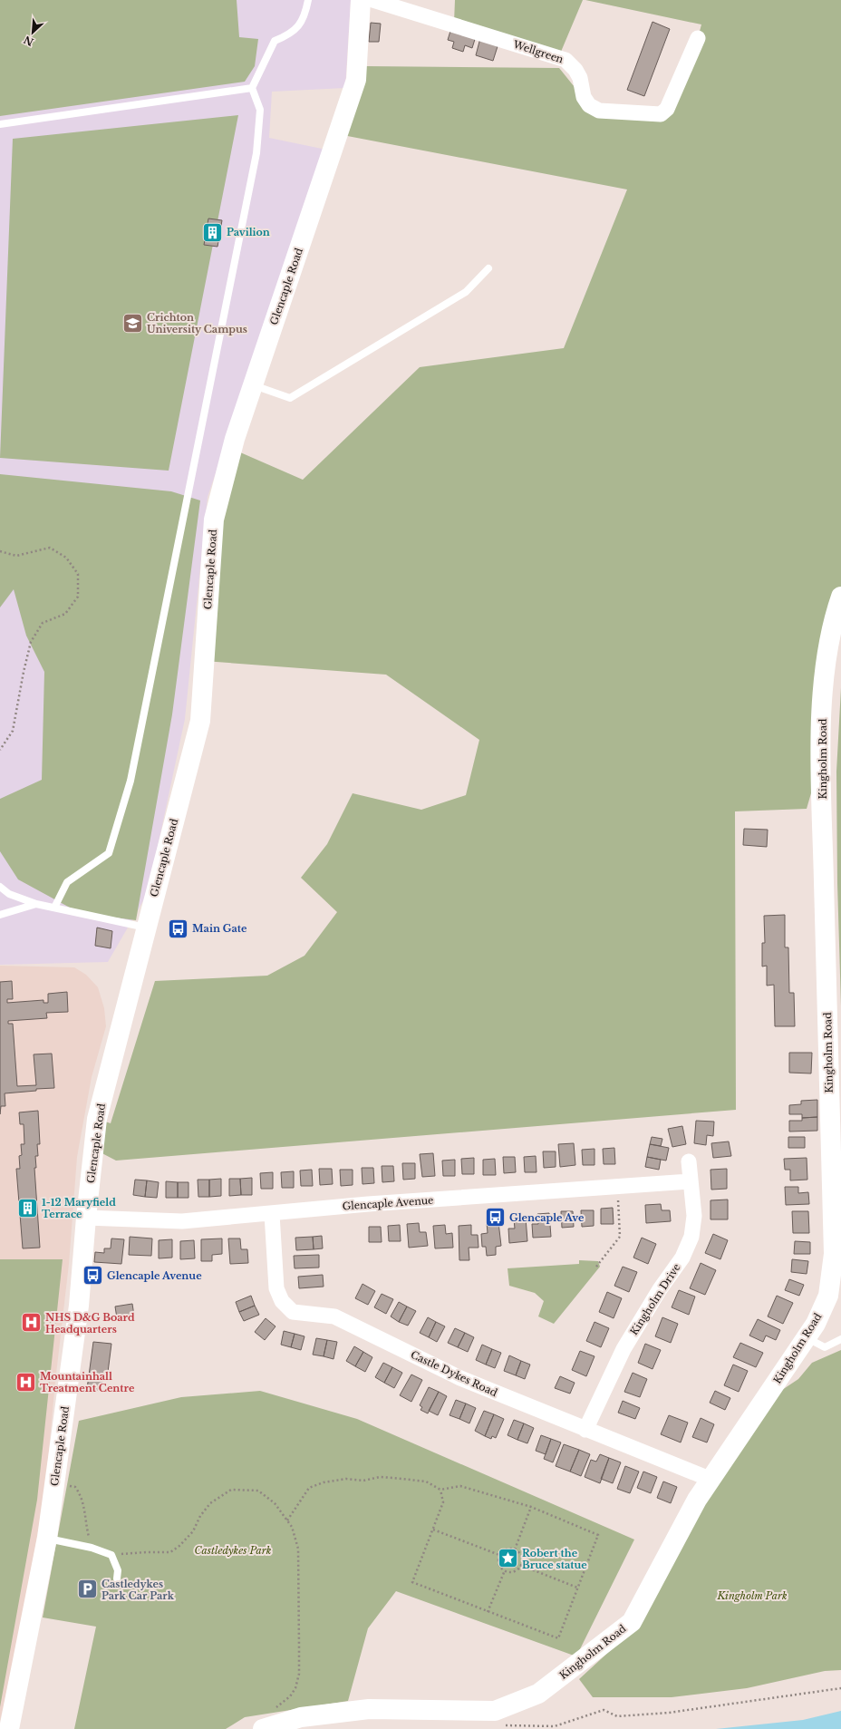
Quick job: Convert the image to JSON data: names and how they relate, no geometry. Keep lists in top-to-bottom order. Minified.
{"streets":{"main road":["Glencaple Road","Kingholm Road"],"street":["Wellgreen","Glencaple Avenue","Kingholm Drive","Castle Dykes Road"]},"crossings":[["Glencaple Road","Glencaple Avenue"],["Kingholm Road","Castle Dykes Road"],["Glencaple Avenue","Kingholm Drive"],["Glencaple Avenue","Castle Dykes Road"],["Kingholm Drive","Castle Dykes Road"]],"parks":["Castledykes Park","Kingholm Park"],"places":{"building":["Pavilion","1-12 Maryfield Terrace"],"school or university":["Crichton University Campus"],"bus stop":["Main Gate","Glencaple Ave","Glencaple Avenue"],"hospital":["NHS D&G Board Headquarters","Mountainhall Treatment Centre"],"place":["Robert the Bruce statue"],"parking":["Castledykes Park Car Park"]},"north":"bottom left"}
